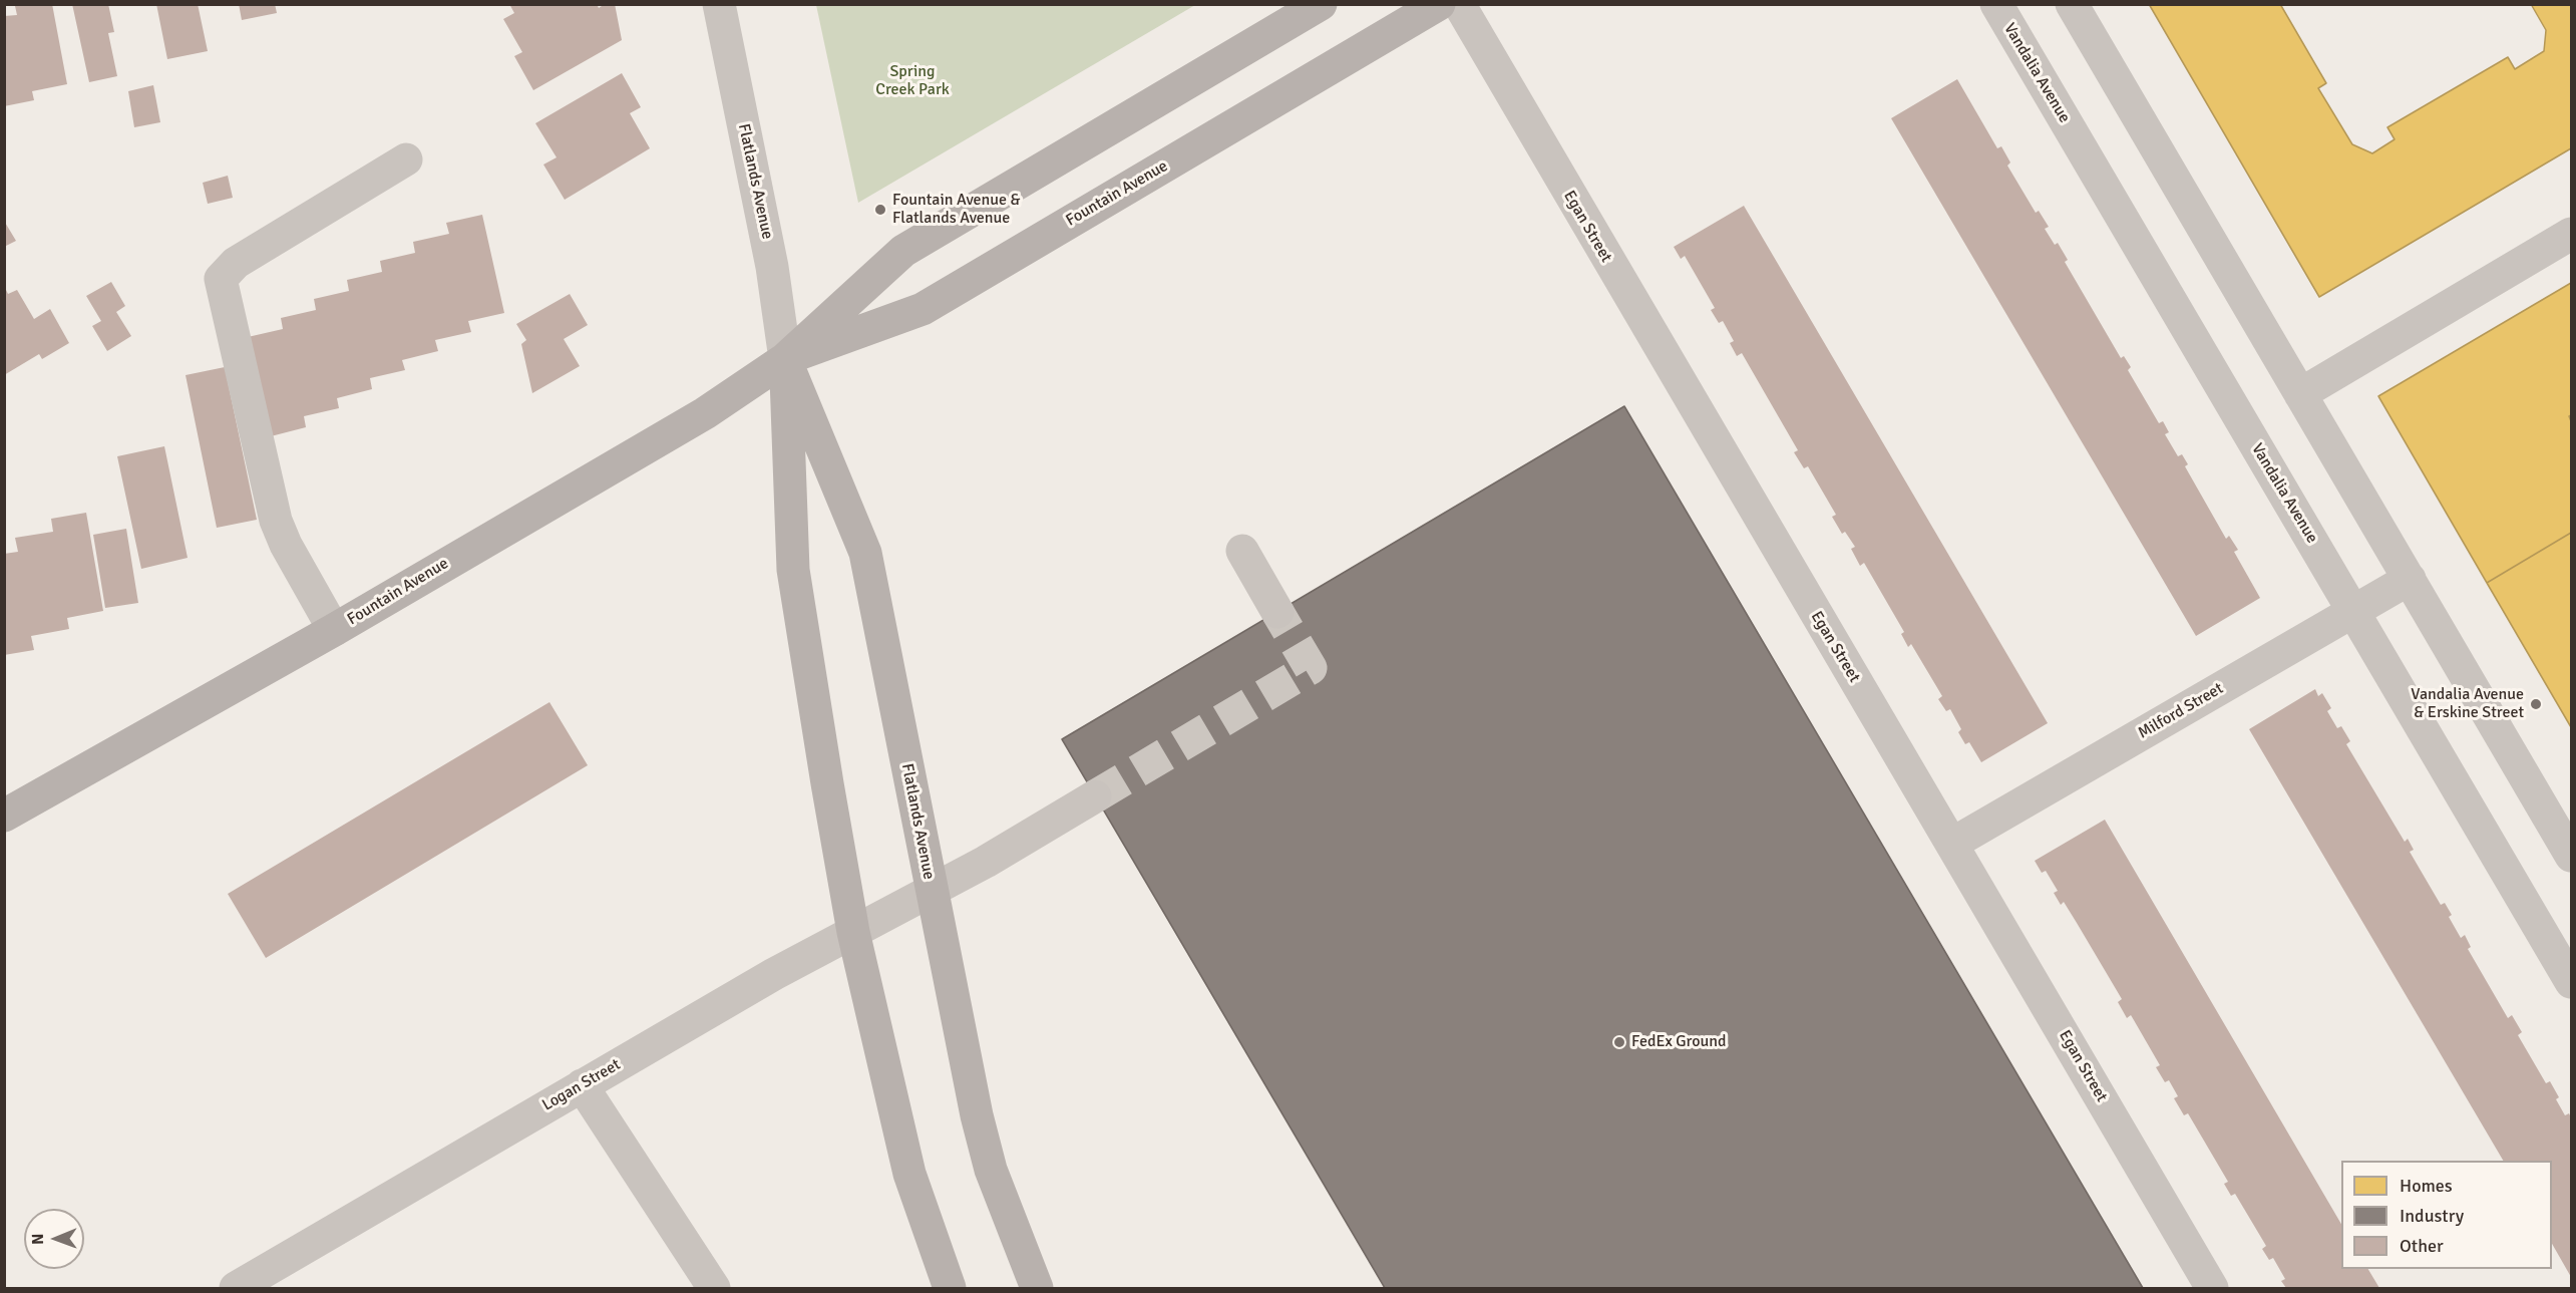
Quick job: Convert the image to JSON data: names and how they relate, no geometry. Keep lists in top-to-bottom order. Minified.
{"streets":{"main road":["Flatlands Avenue","Fountain Avenue"],"street":["Vandalia Avenue","Egan Street","Milford Street","Logan Street"]},"crossings":[["Vandalia Avenue","Milford Street"],["Flatlands Avenue","Fountain Avenue"],["Flatlands Avenue","Logan Street"],["Egan Street","Milford Street"]],"parks":["Spring Creek Park"],"places":["Fountain Avenue & Flatlands Avenue","Vandalia Avenue & Erskine Street","FedEx Ground"],"legend":["Homes","Industry","Other"],"north":"left"}
